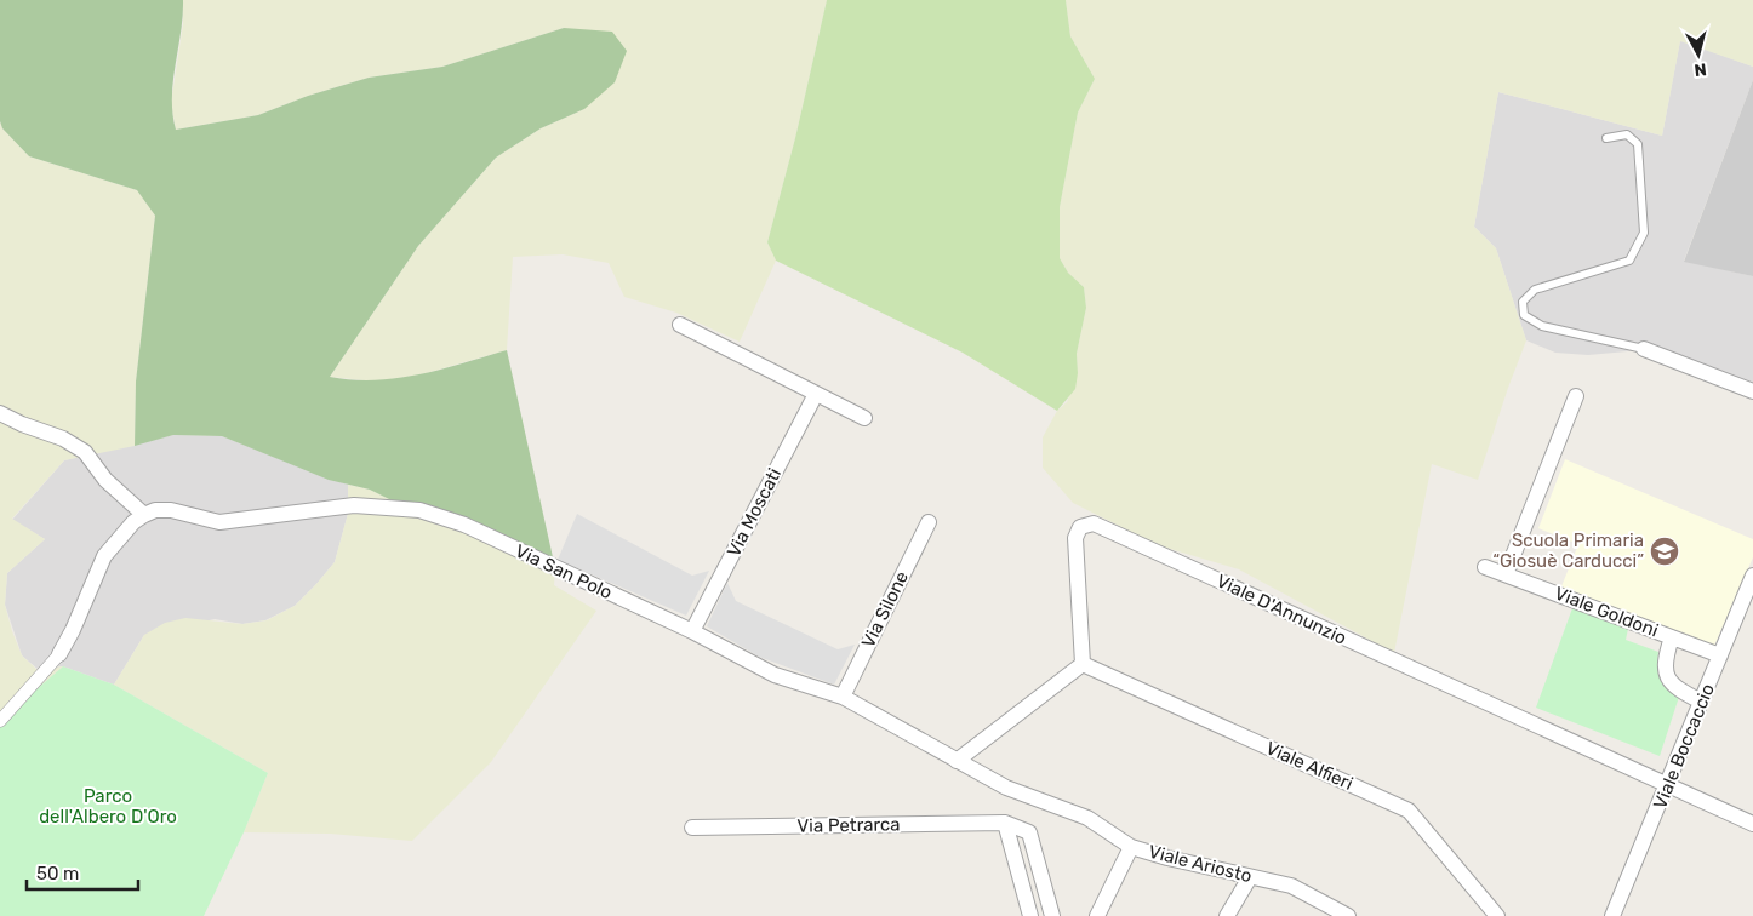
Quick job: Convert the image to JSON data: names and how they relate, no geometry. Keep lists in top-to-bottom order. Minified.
{"streets":{"street":["Via Moscati","Via San Polo","Via Silone","Viale D'Annunzio","Viale Goldoni","Viale Boccaccio","Viale Alfieri","Via Petrarca","Viale Ariosto"]},"crossings":[["Via Moscati","Via San Polo"],["Via San Polo","Via Silone"],["Via San Polo","Viale Ariosto"],["Viale D'Annunzio","Viale Boccaccio"],["Viale D'Annunzio","Viale Alfieri"],["Viale Goldoni","Viale Boccaccio"]],"parks":["Parco dell'Albero D'Oro"],"places":{"school or university":["Scuola Primaria “Giosuè Carducci”"]},"scale_bar":"50 m","north":"bottom"}
